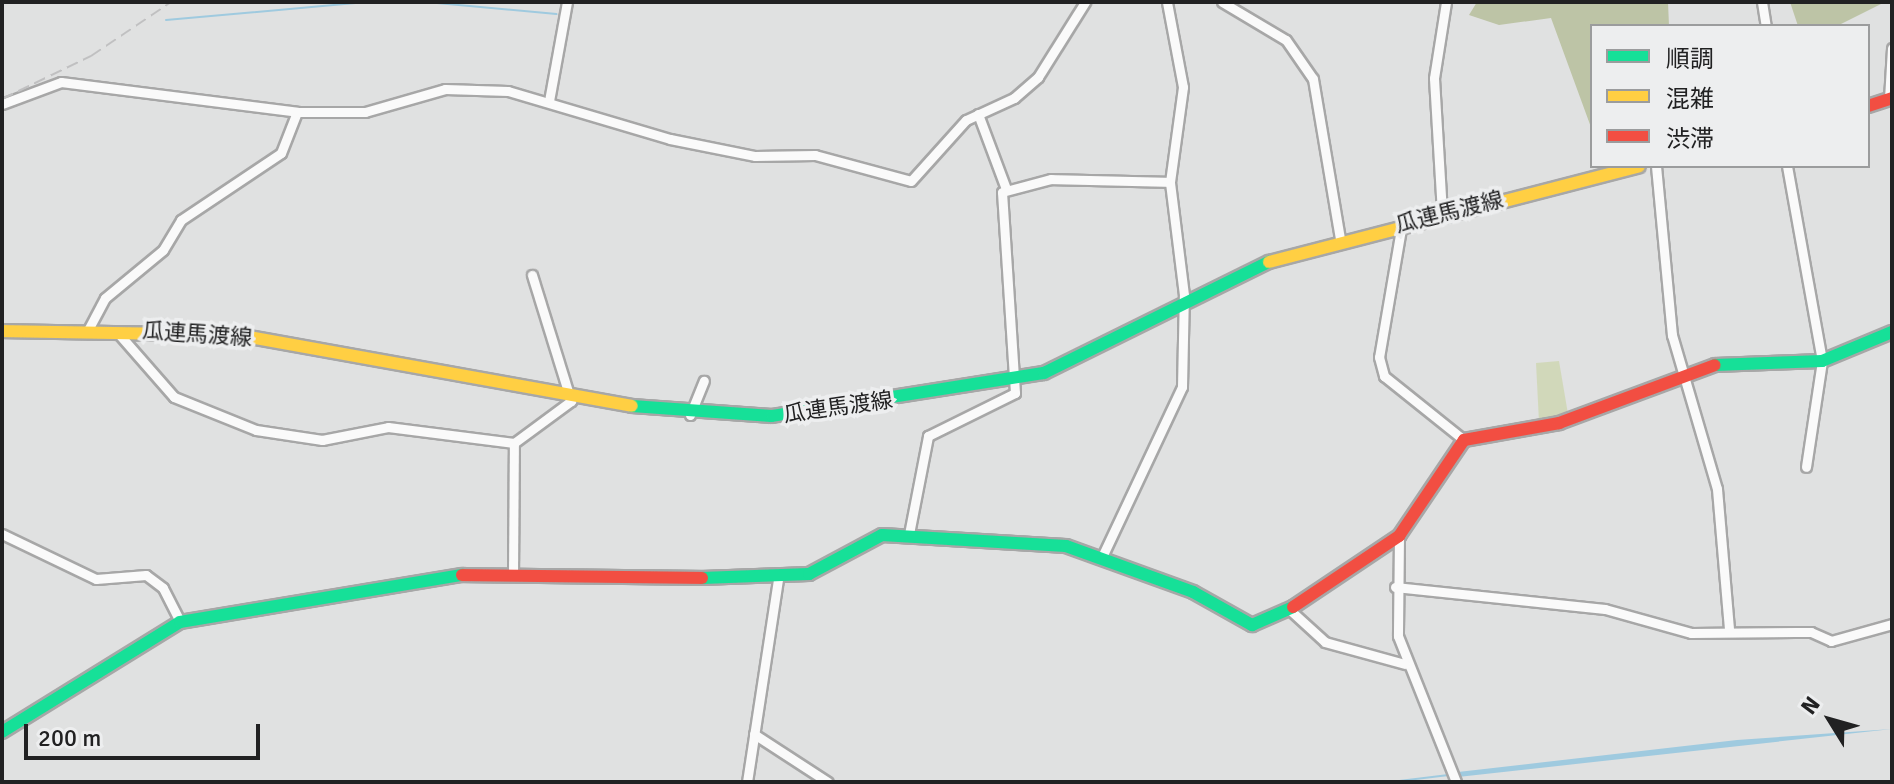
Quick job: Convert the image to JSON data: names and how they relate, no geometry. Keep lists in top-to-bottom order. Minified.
{"streets":{"street":["瓜連馬渡線"]},"legend":["順調","混雑","渋滞"],"scale_bar":"200 m","north":"top left"}
